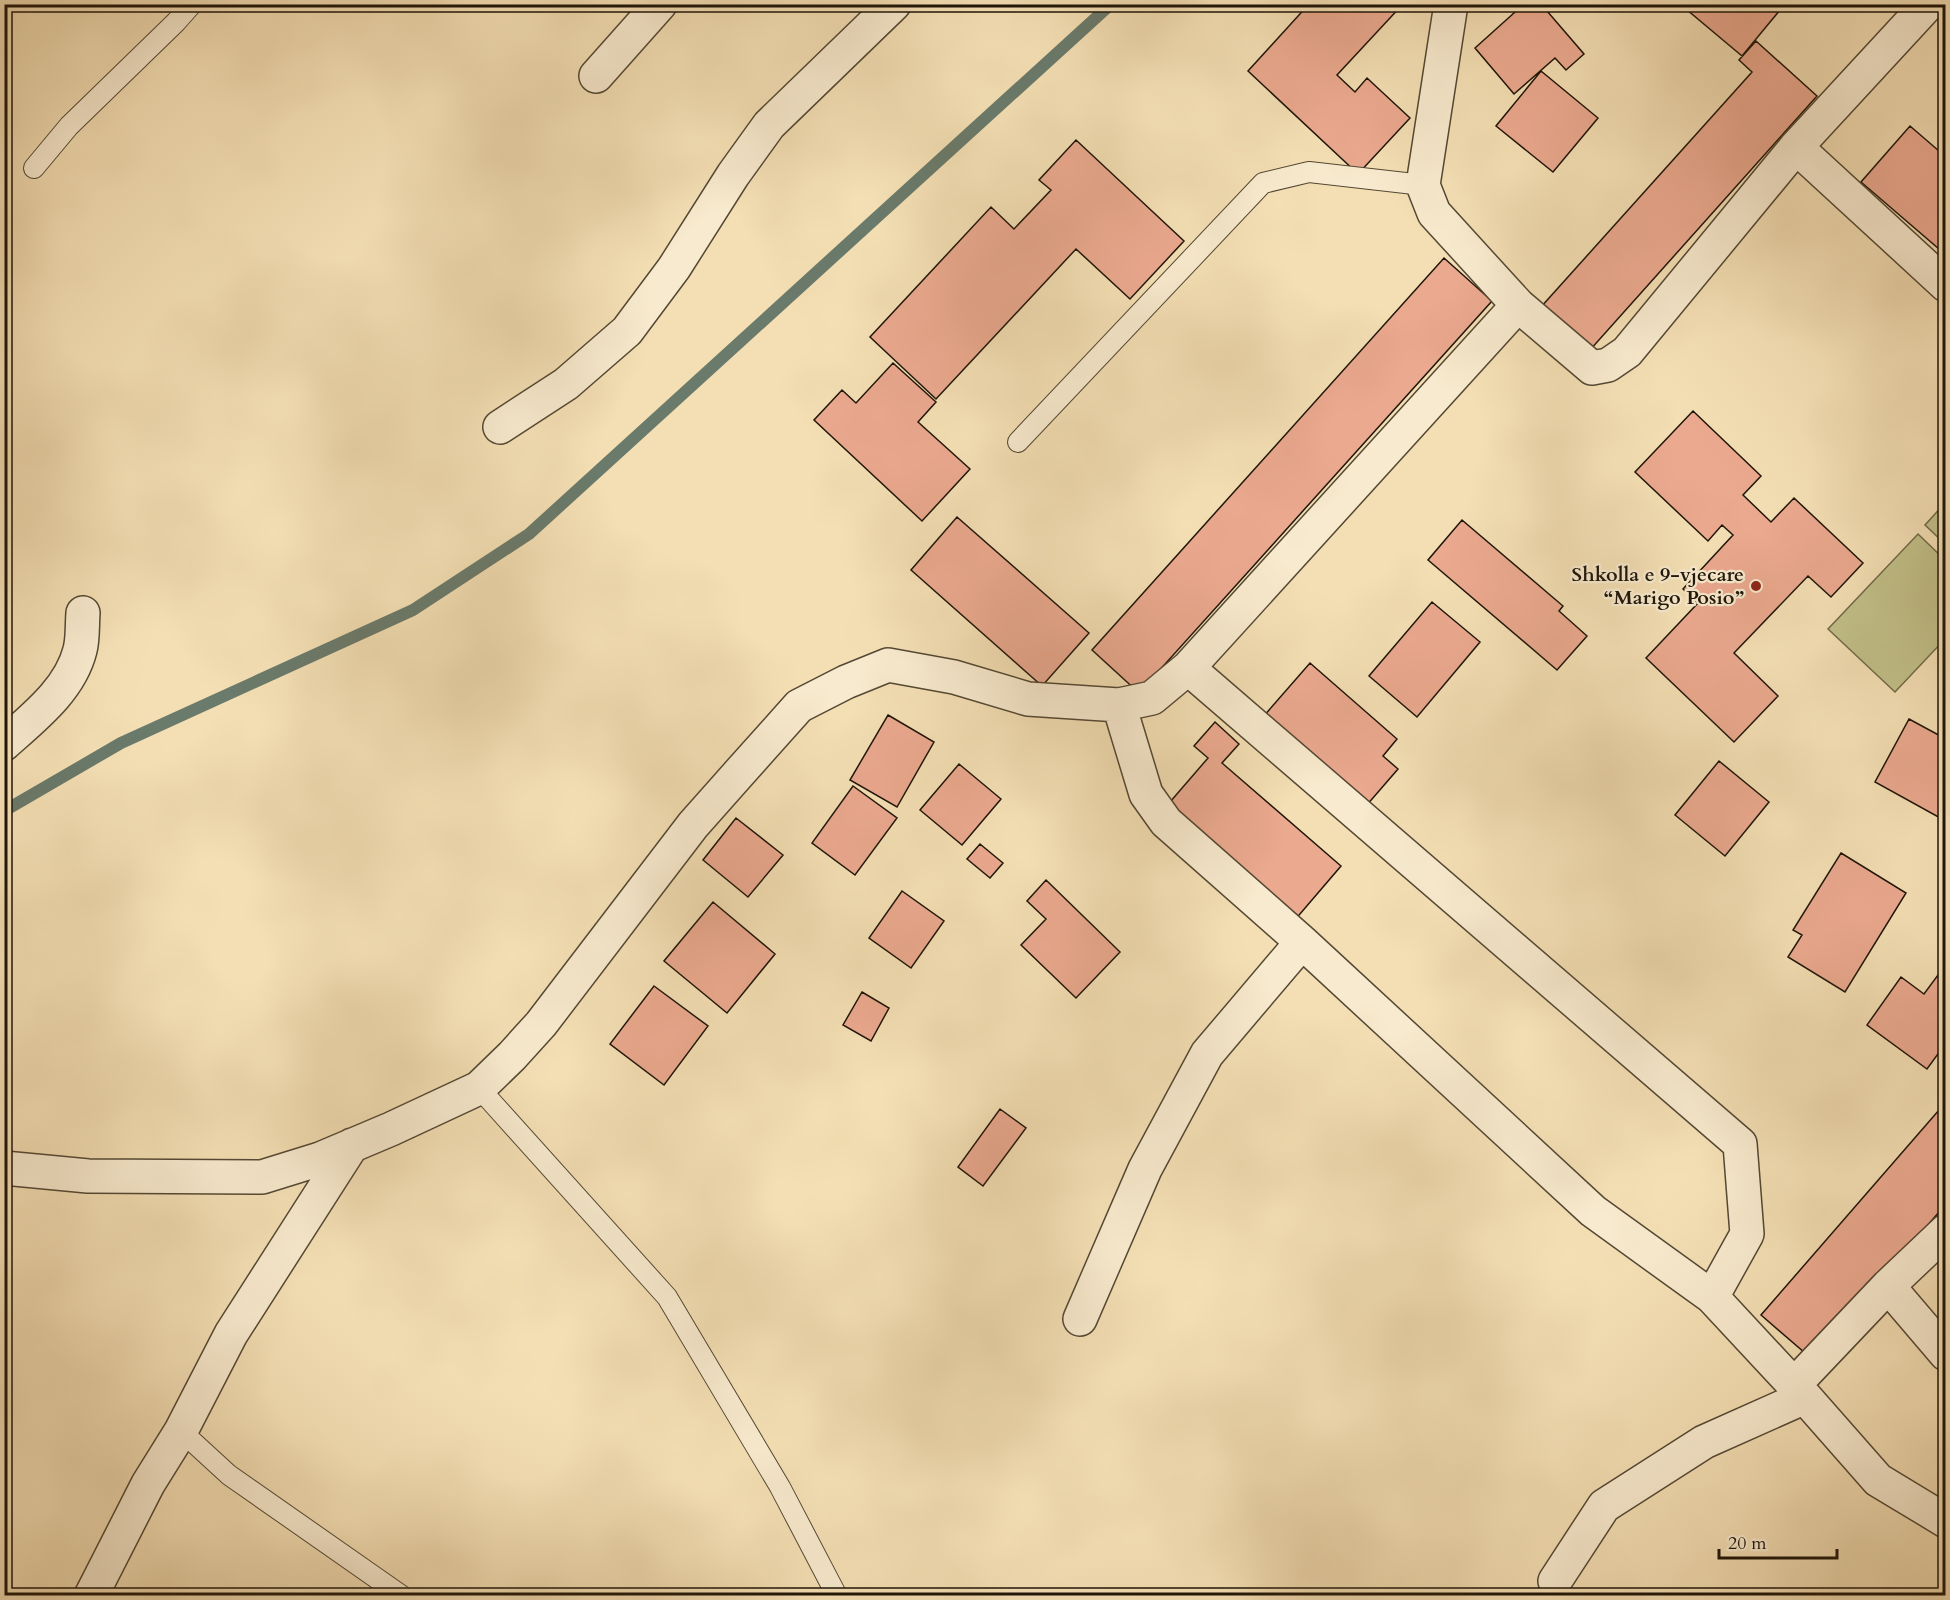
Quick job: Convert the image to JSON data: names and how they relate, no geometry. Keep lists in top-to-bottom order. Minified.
{"places":["Shkolla e 9-vjecare “Marigo Posio”"],"scale_bar":"20 m"}
